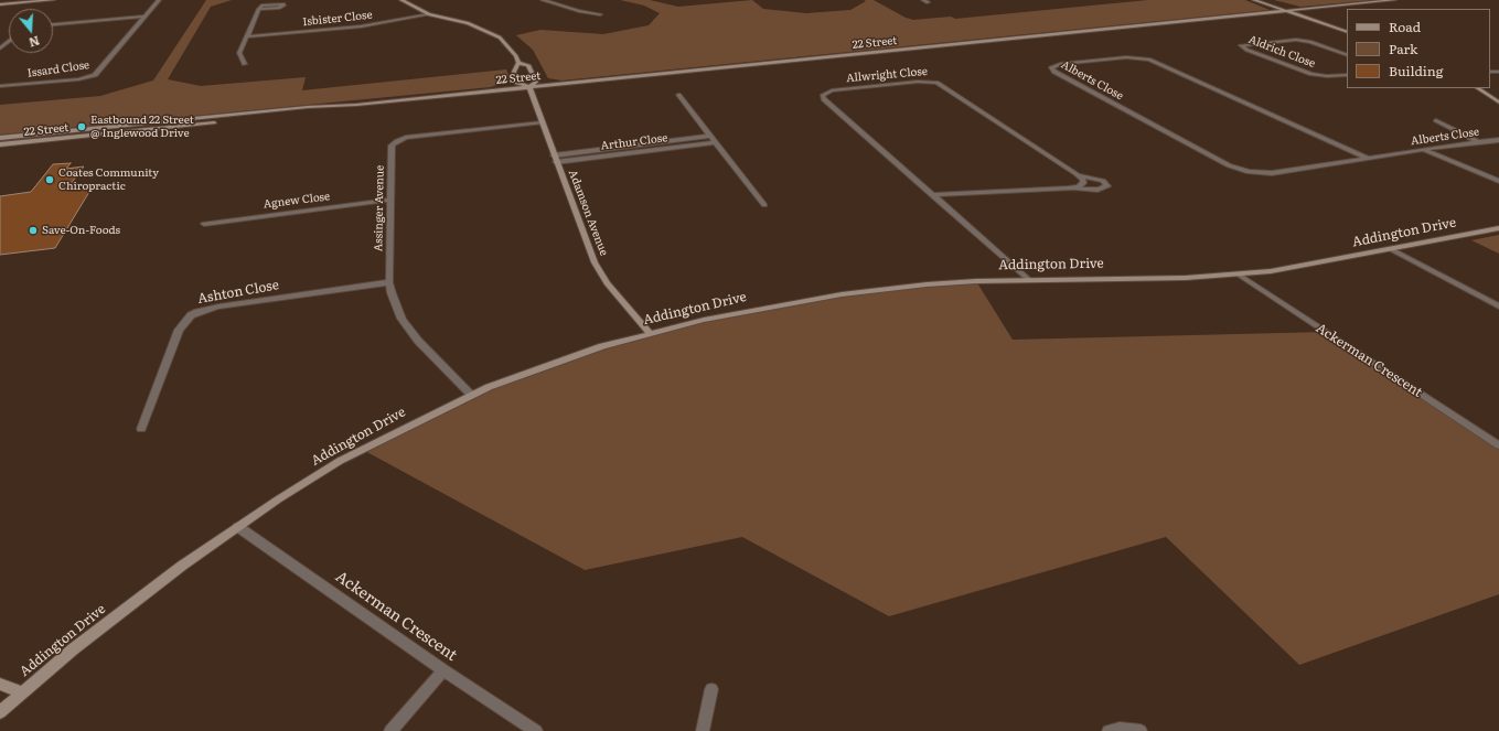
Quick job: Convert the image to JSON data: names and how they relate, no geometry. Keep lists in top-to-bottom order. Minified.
{"streets":{"street":["Isbister Close","22 Street","Aldrich Close","Issard Close","Allwright Close","Alberts Close","Arthur Close","Agnew Close","Assinger Avenue","Adamson Avenue","Addington Drive","Ashton Close","Ackerman Crescent"]},"crossings":[["22 Street","Adamson Avenue"],["Allwright Close","Addington Drive"],["Arthur Close","Adamson Avenue"],["Agnew Close","Assinger Avenue"],["Assinger Avenue","Adamson Avenue"],["Assinger Avenue","Addington Drive"],["Assinger Avenue","Ashton Close"],["Adamson Avenue","Addington Drive"],["Addington Drive","Ackerman Crescent"]],"places":["Eastbound 22 Street @ Inglewood Drive","Coates Community Chiropractic","Save-On-Foods"],"legend":["Road","Park","Building"],"north":"bottom"}
